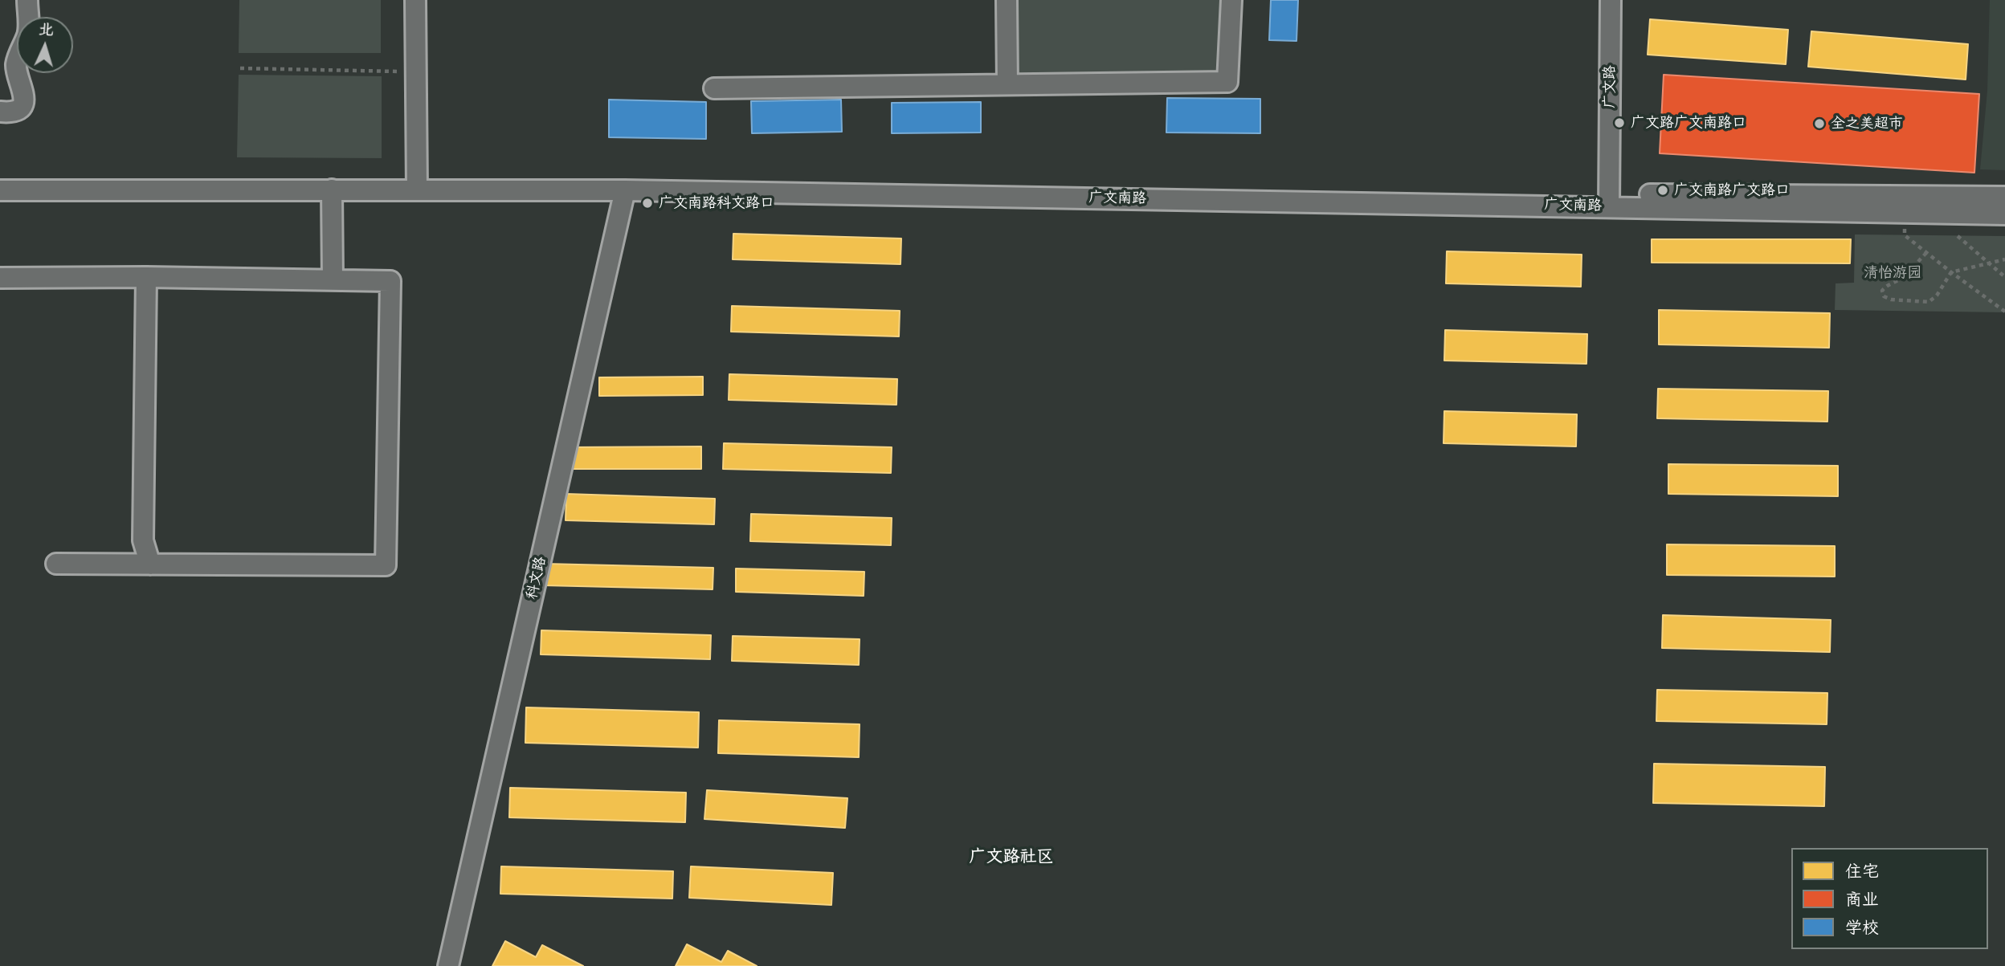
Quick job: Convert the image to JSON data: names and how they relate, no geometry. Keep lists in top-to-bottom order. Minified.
{"streets":{"street":["广文路","广文南路","科文路"]},"crossings":[["广文路","广文南路"],["广文南路","科文路"]],"districts":["广文路社区"],"parks":["清怡游园"],"places":["广文路广文南路口","全之美超市","广文南路广文路口","广文南路科文路口"],"legend":["住宅","商业","学校"],"north":"top"}
